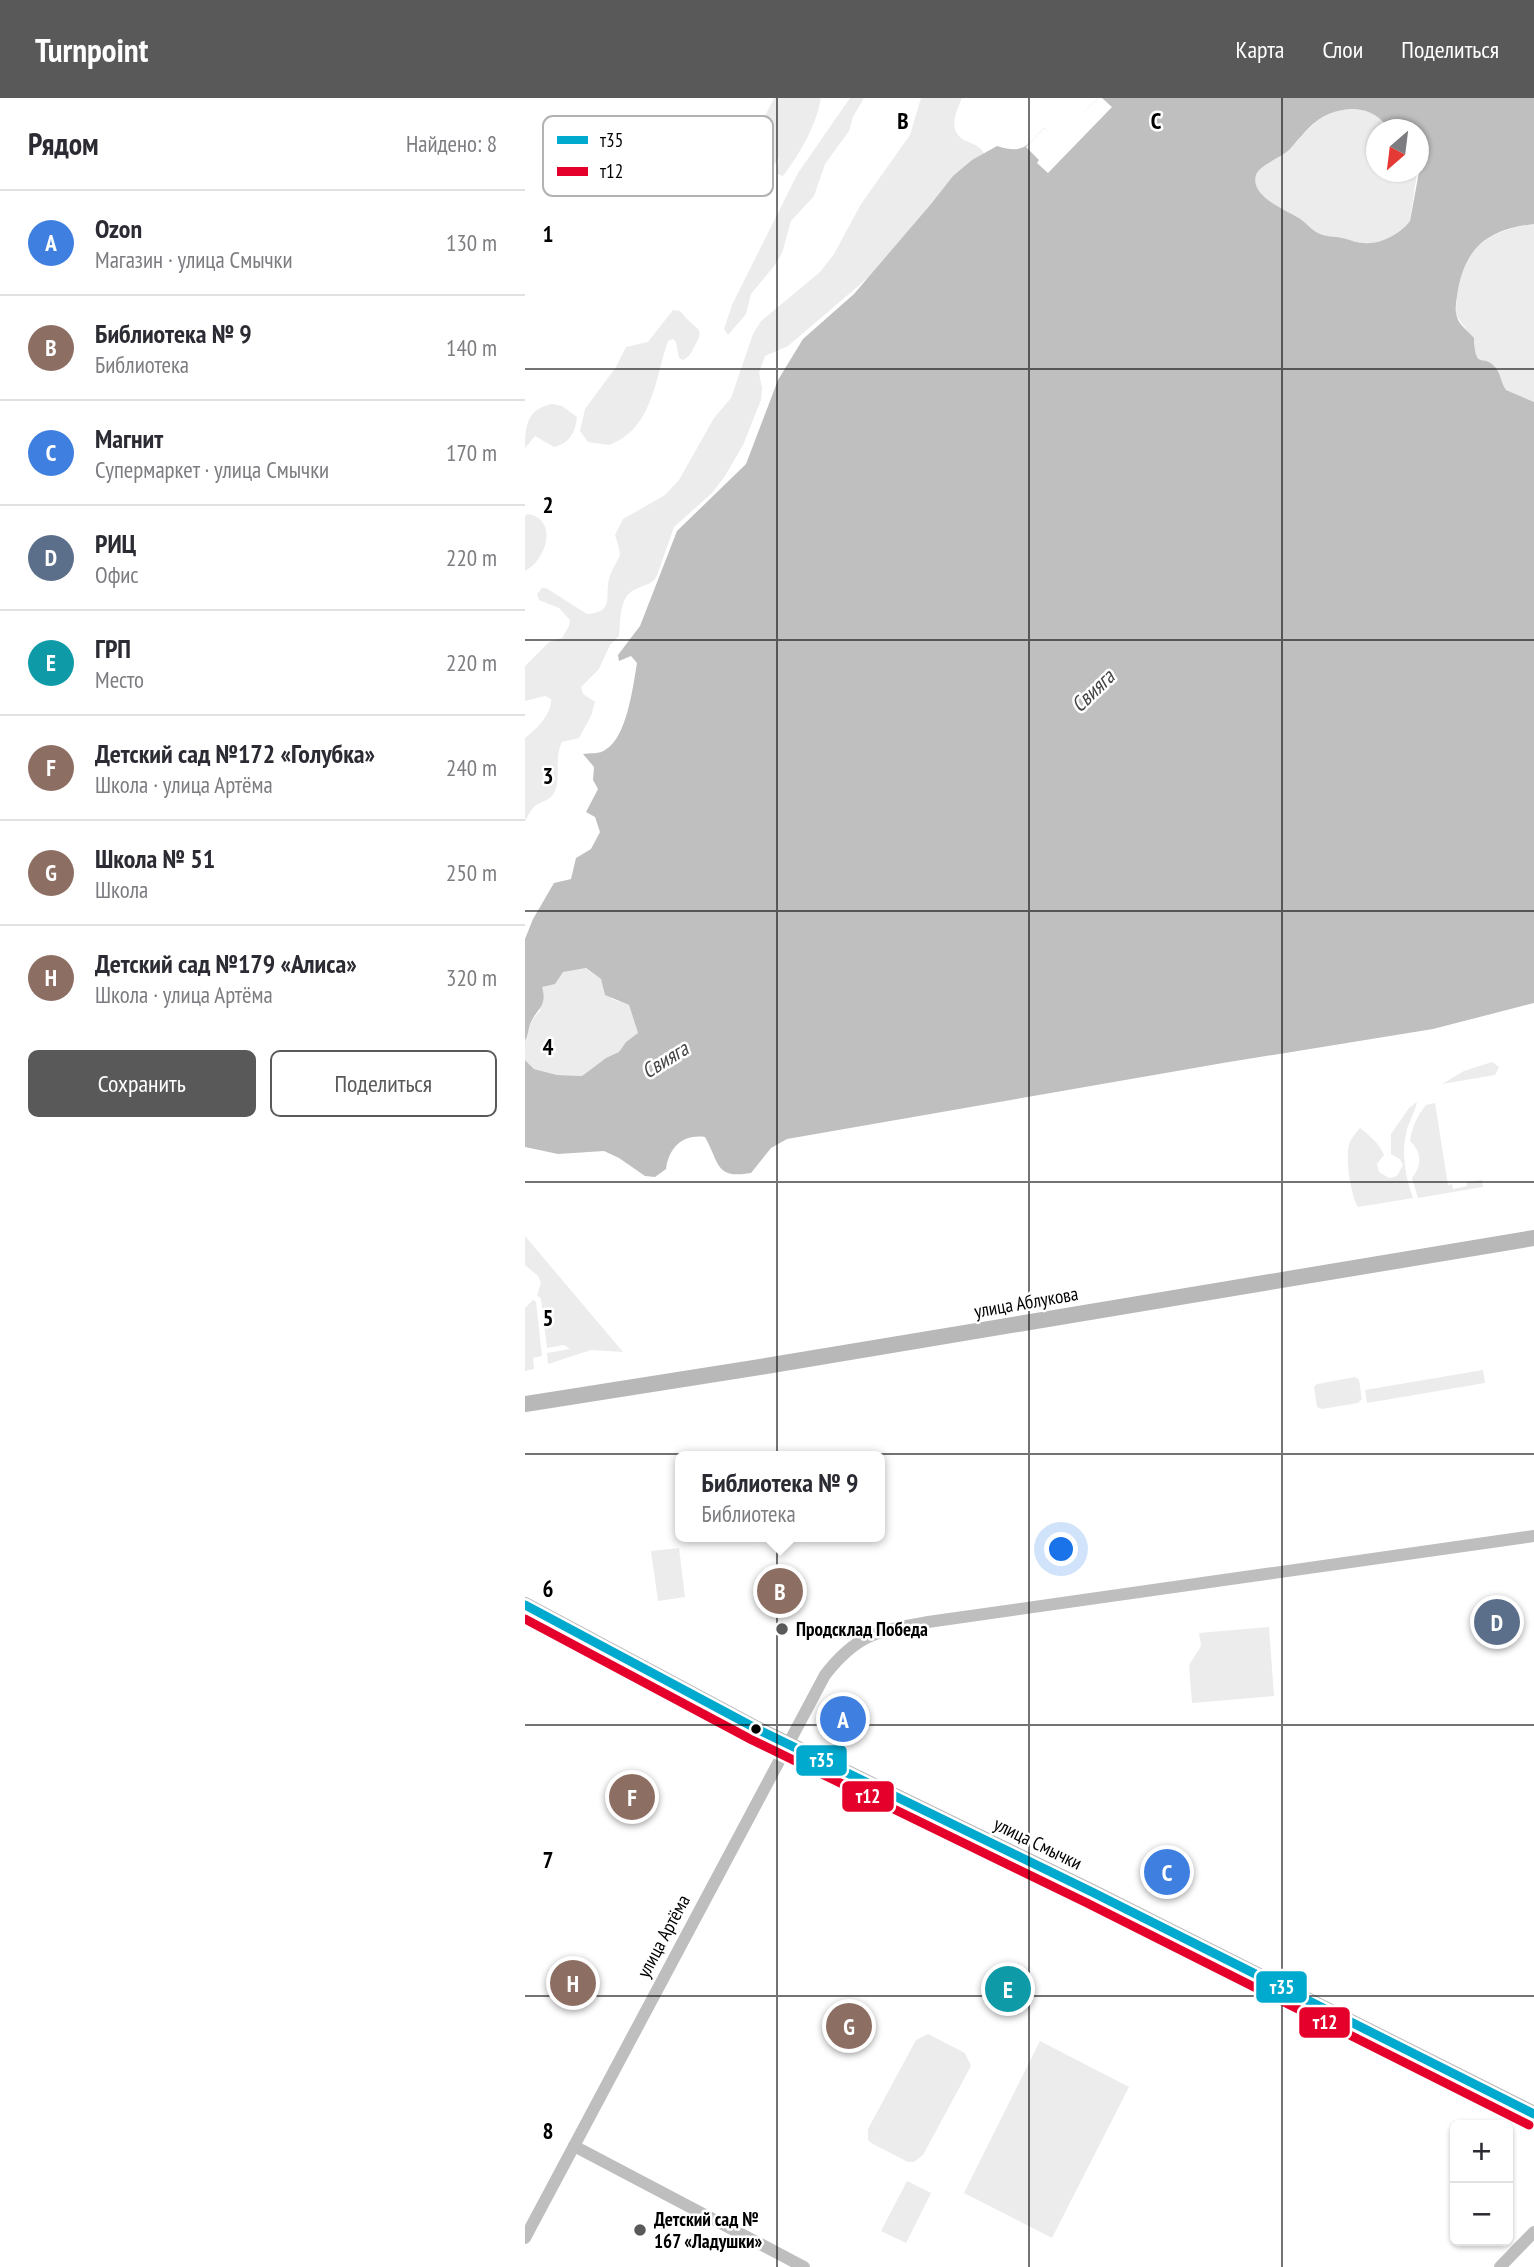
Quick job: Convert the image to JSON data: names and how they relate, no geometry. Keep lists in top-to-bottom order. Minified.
{"streets":{"street":["улица Аблукова","улица Смычки","улица Артёма"]},"crossings":[["улица Смычки","улица Артёма"]],"water":["Свияга"],"places":["Продсклад Победа","Детский сад № 167 «Ладушки»"],"lines":["transit line т35","transit line т12"],"legend":["т35","т12"],"north":"bottom left","page":{"header":"Turnpoint","nav":["Карта","Слои","Поделиться"],"heading":["Рядом","Найдено: 8"],"list":[{"mark":"A","name":"Ozon","note":"Магазин · улица Смычки","value":"130 m"},{"mark":"B","name":"Библиотека № 9","note":"Библиотека","value":"140 m"},{"mark":"C","name":"Магнит","note":"Супермаркет · улица Смычки","value":"170 m"},{"mark":"D","name":"РИЦ","note":"Офис","value":"220 m"},{"mark":"E","name":"ГРП","note":"Место","value":"220 m"},{"mark":"F","name":"Детский сад №172 «Голубка»","note":"Школа · улица Артёма","value":"240 m"},{"mark":"G","name":"Школа № 51","note":"Школа","value":"250 m"},{"mark":"H","name":"Детский сад №179 «Алиса»","note":"Школа · улица Артёма","value":"320 m"}],"buttons":["Сохранить","Поделиться"],"popup":["Библиотека № 9","Библиотека"],"pins":["B","D","A","F","C","H","E","G"],"map_buttons":["+","−"]},"grid":{"columns":["B","C"],"rows":["1","2","3","4","5","6","7","8"]}}
